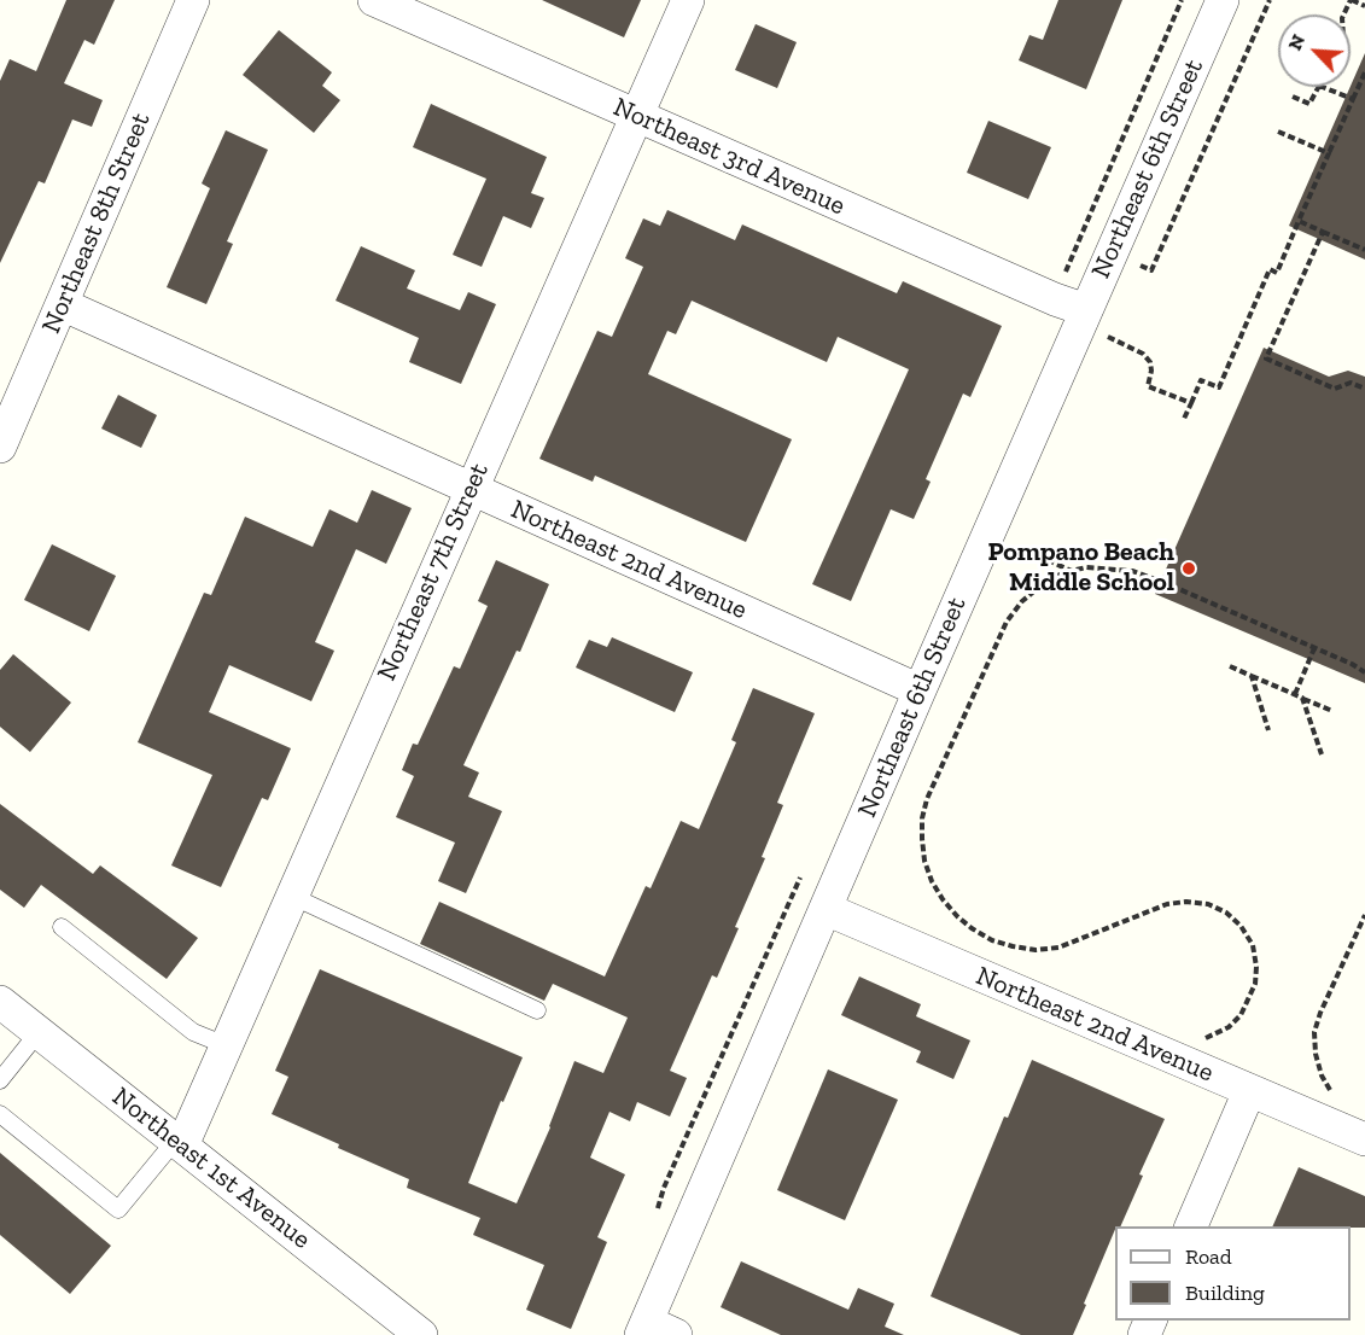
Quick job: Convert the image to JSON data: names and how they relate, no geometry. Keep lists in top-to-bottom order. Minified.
{"streets":{"street":["Northeast 3rd Avenue","Northeast 6th Street","Northeast 8th Street","Northeast 2nd Avenue","Northeast 7th Street","Northeast 1st Avenue"]},"crossings":[["Northeast 3rd Avenue","Northeast 6th Street"],["Northeast 3rd Avenue","Northeast 7th Street"],["Northeast 6th Street","Northeast 2nd Avenue"],["Northeast 8th Street","Northeast 2nd Avenue"],["Northeast 2nd Avenue","Northeast 7th Street"],["Northeast 7th Street","Northeast 1st Avenue"]],"places":["Pompano Beach Middle School"],"legend":["Road","Building"],"north":"top left"}
